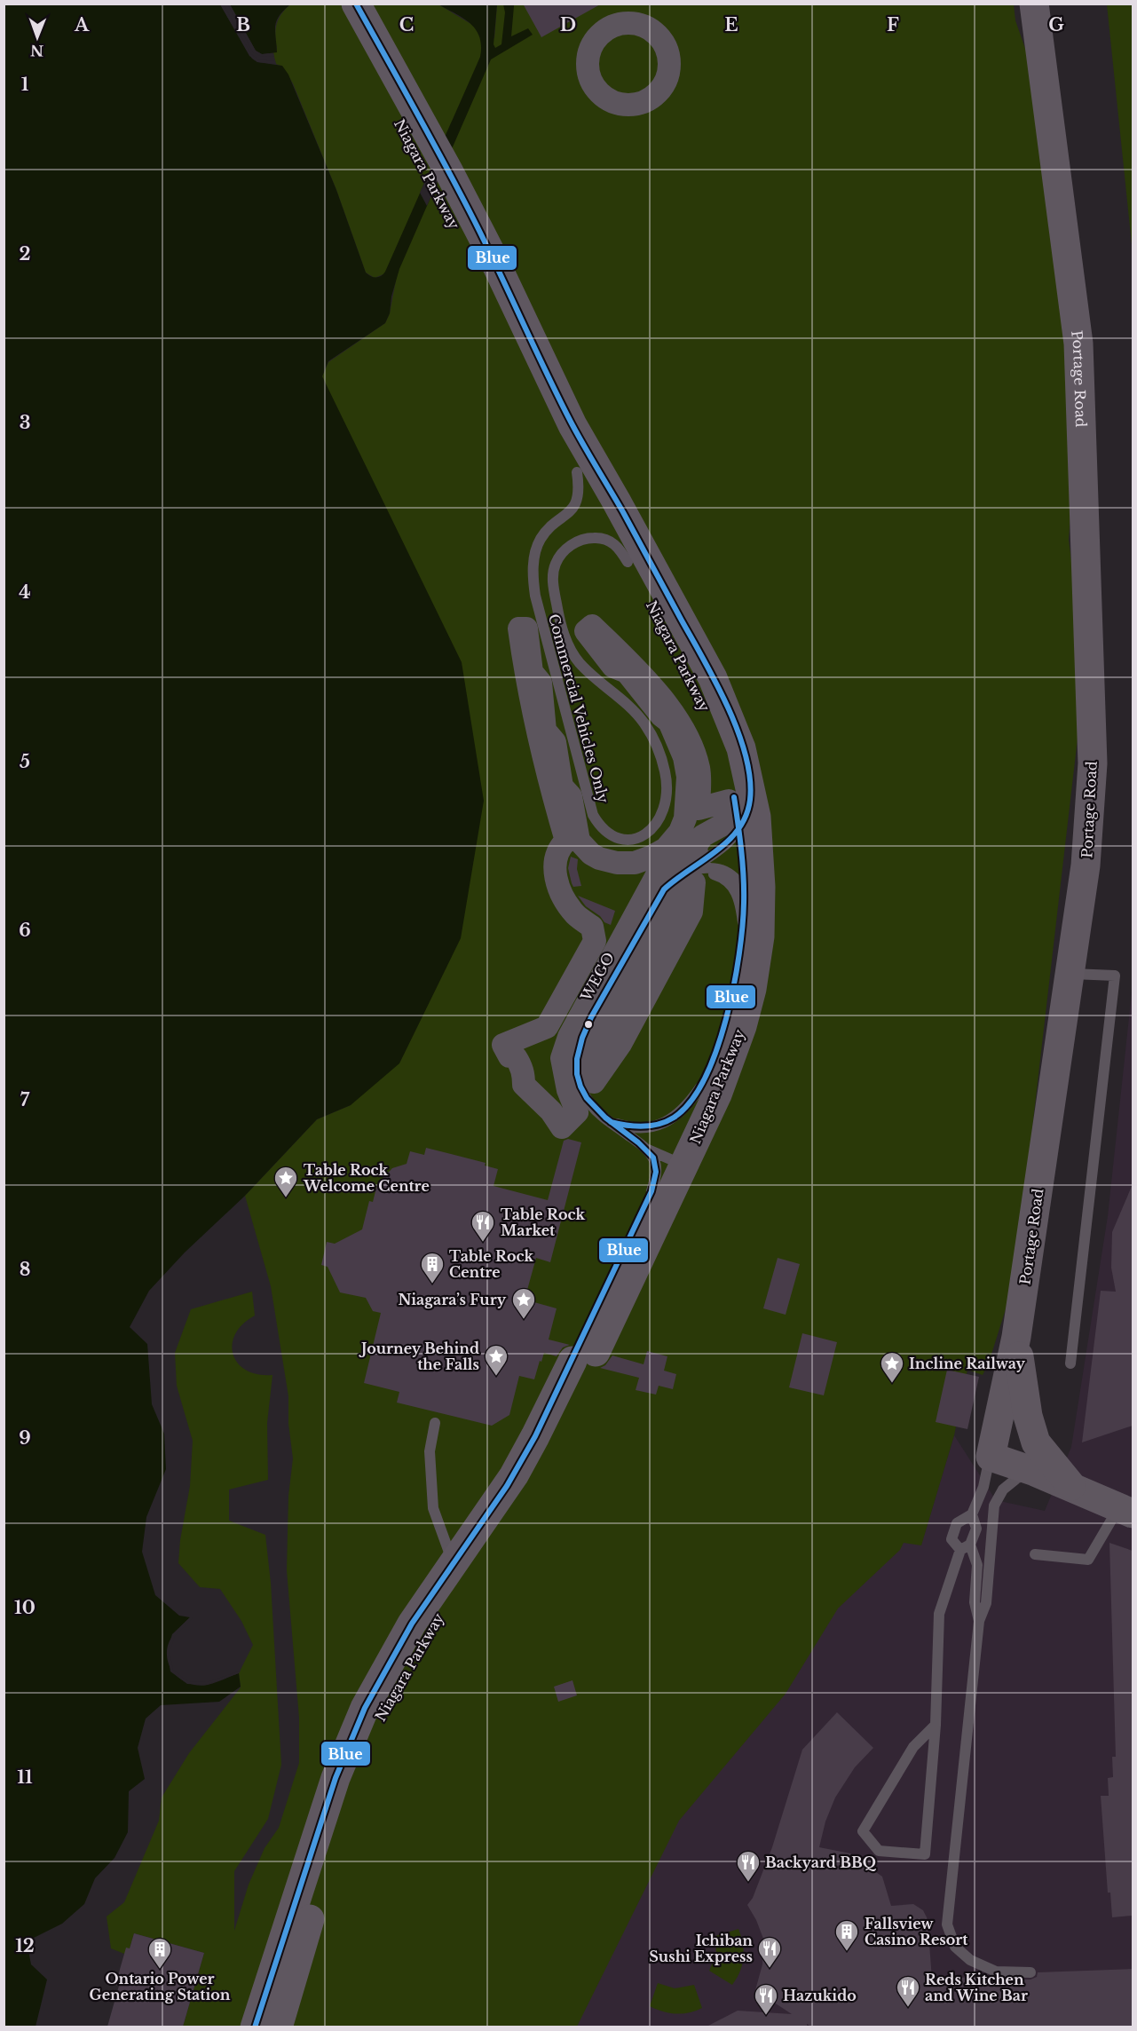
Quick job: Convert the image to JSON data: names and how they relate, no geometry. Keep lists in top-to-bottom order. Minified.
{"streets":{"main road":["Niagara Parkway","Portage Road"],"lane":["Commercial Vehicles Only","WEGO"]},"crossings":[["Niagara Parkway","Commercial Vehicles Only"],["Niagara Parkway","WEGO"]],"places":{"place":["Table Rock Welcome Centre","Niagara’s Fury","Journey Behind the Falls","Incline Railway"],"restaurant":["Table Rock Market","Backyard BBQ","Ichiban Sushi Express","Reds Kitchen and Wine Bar","Hazukido"],"building":["Table Rock Centre","Fallsview Casino Resort","Ontario Power Generating Station"]},"lines":["transit line Blue"],"north":"bottom","grid":{"columns":["A","B","C","D","E","F","G"],"rows":["1","2","3","4","5","6","7","8","9","10","11","12"]}}
